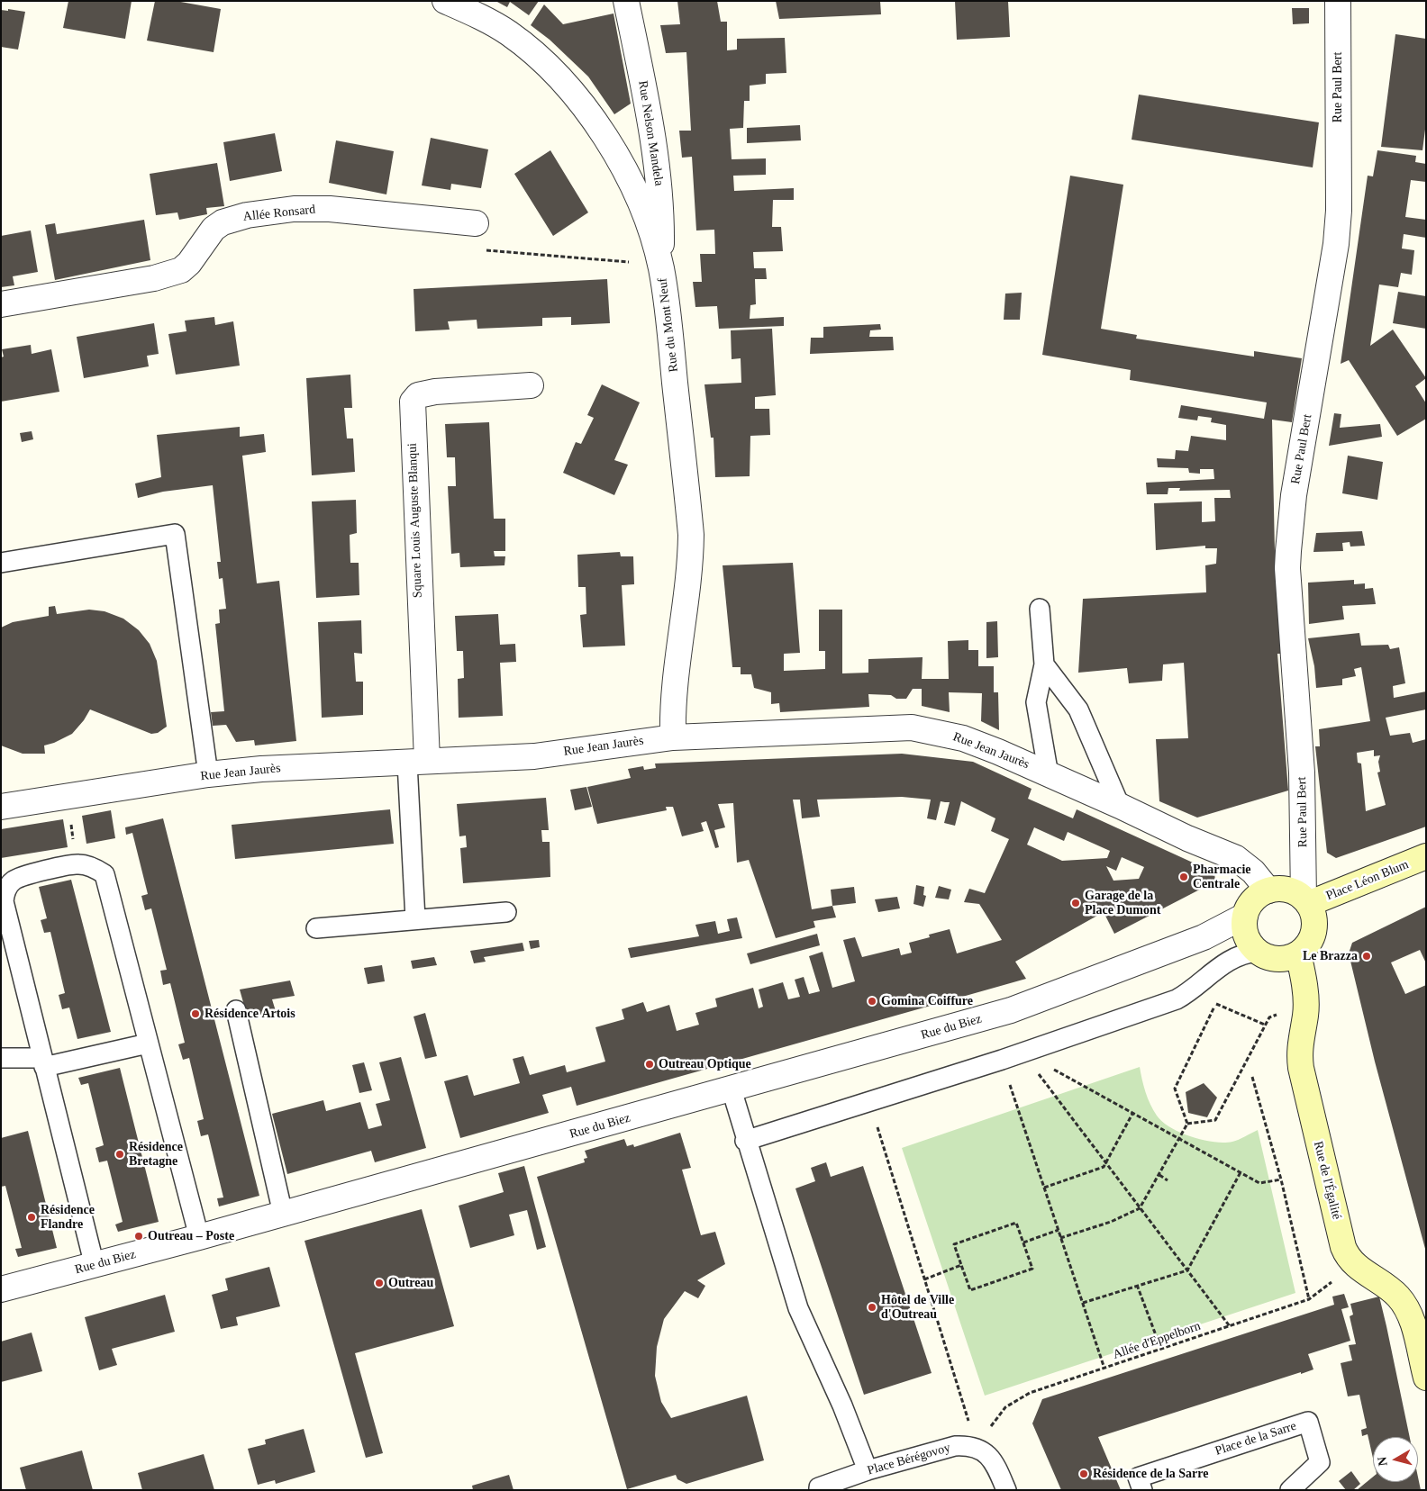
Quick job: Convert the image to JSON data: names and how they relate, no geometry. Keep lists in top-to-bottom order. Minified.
{"streets":{"street":["Rue Paul Bert","Rue Nelson Mandela","Allée Ronsard","Rue du Mont Neuf","Square Louis Auguste Blanqui","Rue Jean Jaurès","Place Léon Blum","Rue du Biez","Rue de l'Égalité"],"lane":["Place de la Sarre","Place Bérégovoy"],"path":["Allée d'Eppelborn"]},"crossings":[["Rue Paul Bert","Rue Jean Jaurès"],["Rue Paul Bert","Place Léon Blum"],["Rue Paul Bert","Rue du Biez"],["Rue Paul Bert","Rue de l'Égalité"],["Rue Nelson Mandela","Rue du Mont Neuf"],["Rue du Mont Neuf","Rue Jean Jaurès"],["Square Louis Auguste Blanqui","Rue Jean Jaurès"],["Rue Jean Jaurès","Place Léon Blum"],["Rue Jean Jaurès","Rue du Biez"],["Rue Jean Jaurès","Rue de l'Égalité"],["Place Léon Blum","Rue du Biez"],["Place Léon Blum","Rue de l'Égalité"],["Rue du Biez","Rue de l'Égalité"],["Rue de l'Égalité","Allée d'Eppelborn"],["Allée d'Eppelborn","Place Bérégovoy"]],"places":["Pharmacie Centrale","Garage de la Place Dumont","Le Brazza","Gomina Coiffure","Résidence Artois","Outreau Optique","Résidence Bretagne","Résidence Flandre","Outreau – Poste","Outreau","Hôtel de Ville d'Outreau","Résidence de la Sarre"],"north":"left"}
